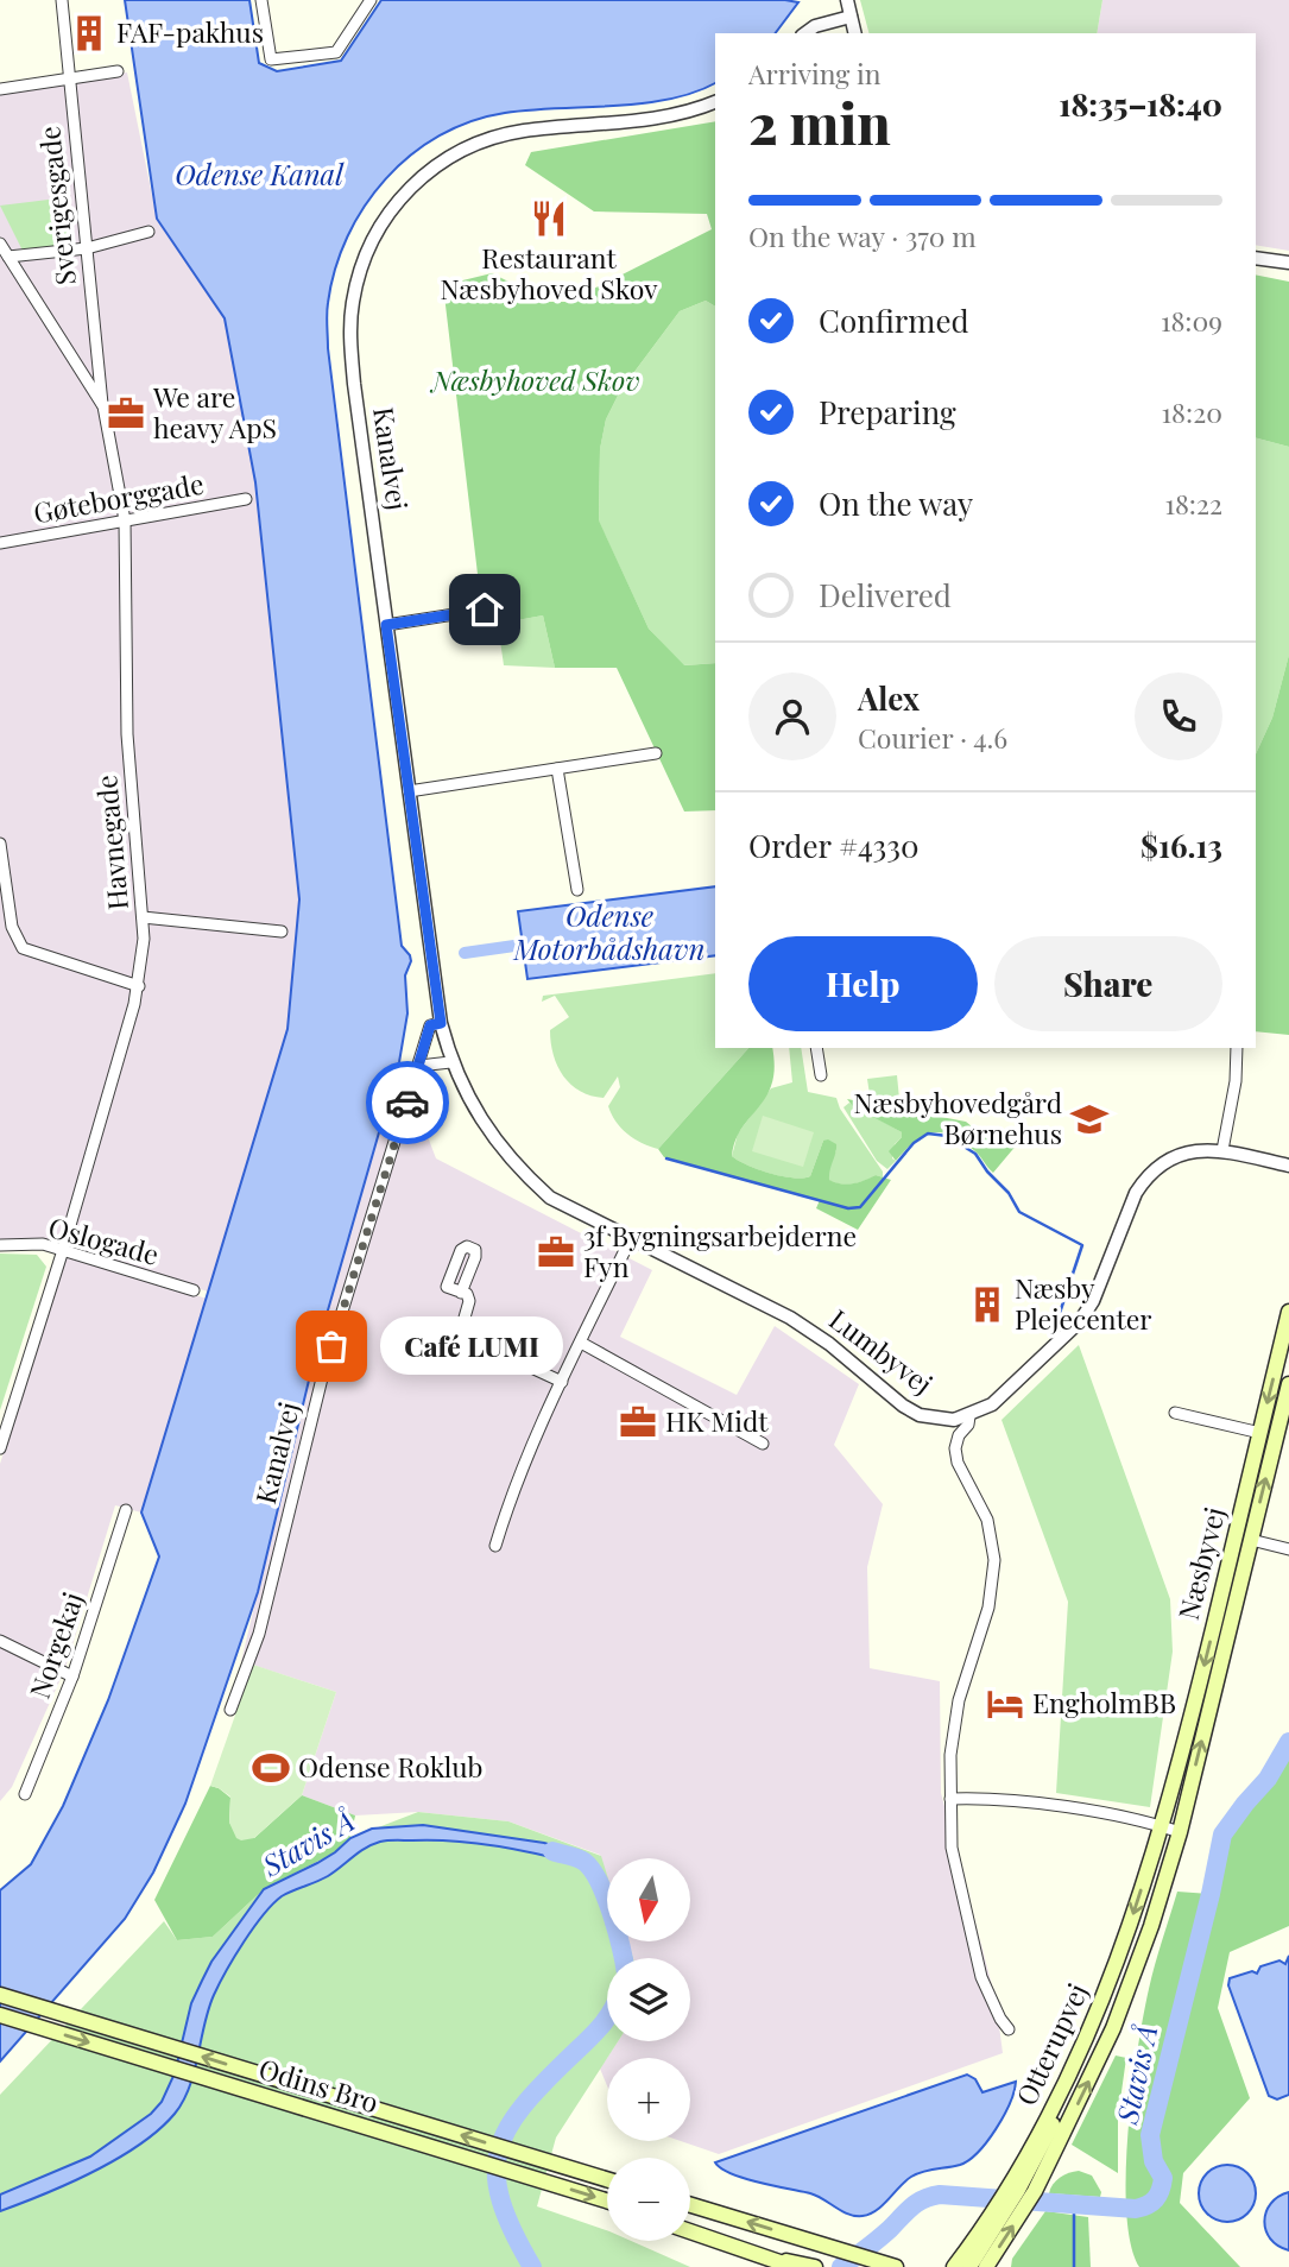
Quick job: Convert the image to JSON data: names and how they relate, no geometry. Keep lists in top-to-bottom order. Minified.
{"streets":{"main road":["Næsbyvej","Otterupvej","Odins Bro"],"street":["Sverigesgade","Kanalvej","Gøteborggade","Havnegade","Oslogade","Lumbyvej","Norgekaj"]},"crossings":[["Sverigesgade","Havnegade"],["Kanalvej","Lumbyvej"],["Gøteborggade","Havnegade"],["Havnegade","Oslogade"],["Næsbyvej","Otterupvej"]],"water":["Odense Kanal","Odense Motorbådshavn","Stavis Å"],"parks":["Næsbyhoved Skov"],"places":{"building":["FAF-pakhus","Næsby Plejecenter"],"restaurant":["Restaurant Næsbyhoved Skov"],"office":["We are heavy ApS","3f Bygningsarbejderne Fyn","HK Midt"],"school or university":["Næsbyhovedgård Børnehus"],"other":["Café LUMI"],"hotel":["EngholmBB"],"sports":["Odense Roklub"]},"north":"bottom","page":{"heading":["2 min","Arriving in","18:35–18:40"],"panel":["Alex","Courier · 4.6","Order #4330","$16.13"],"bar":"On the way · 370 m","list":[["Confirmed","18:09"],["Preparing","18:20"],["On the way","18:22"],"Delivered"],"buttons":["Help","Share"],"bubble":"Café LUMI","map_buttons":["+","−"]}}
